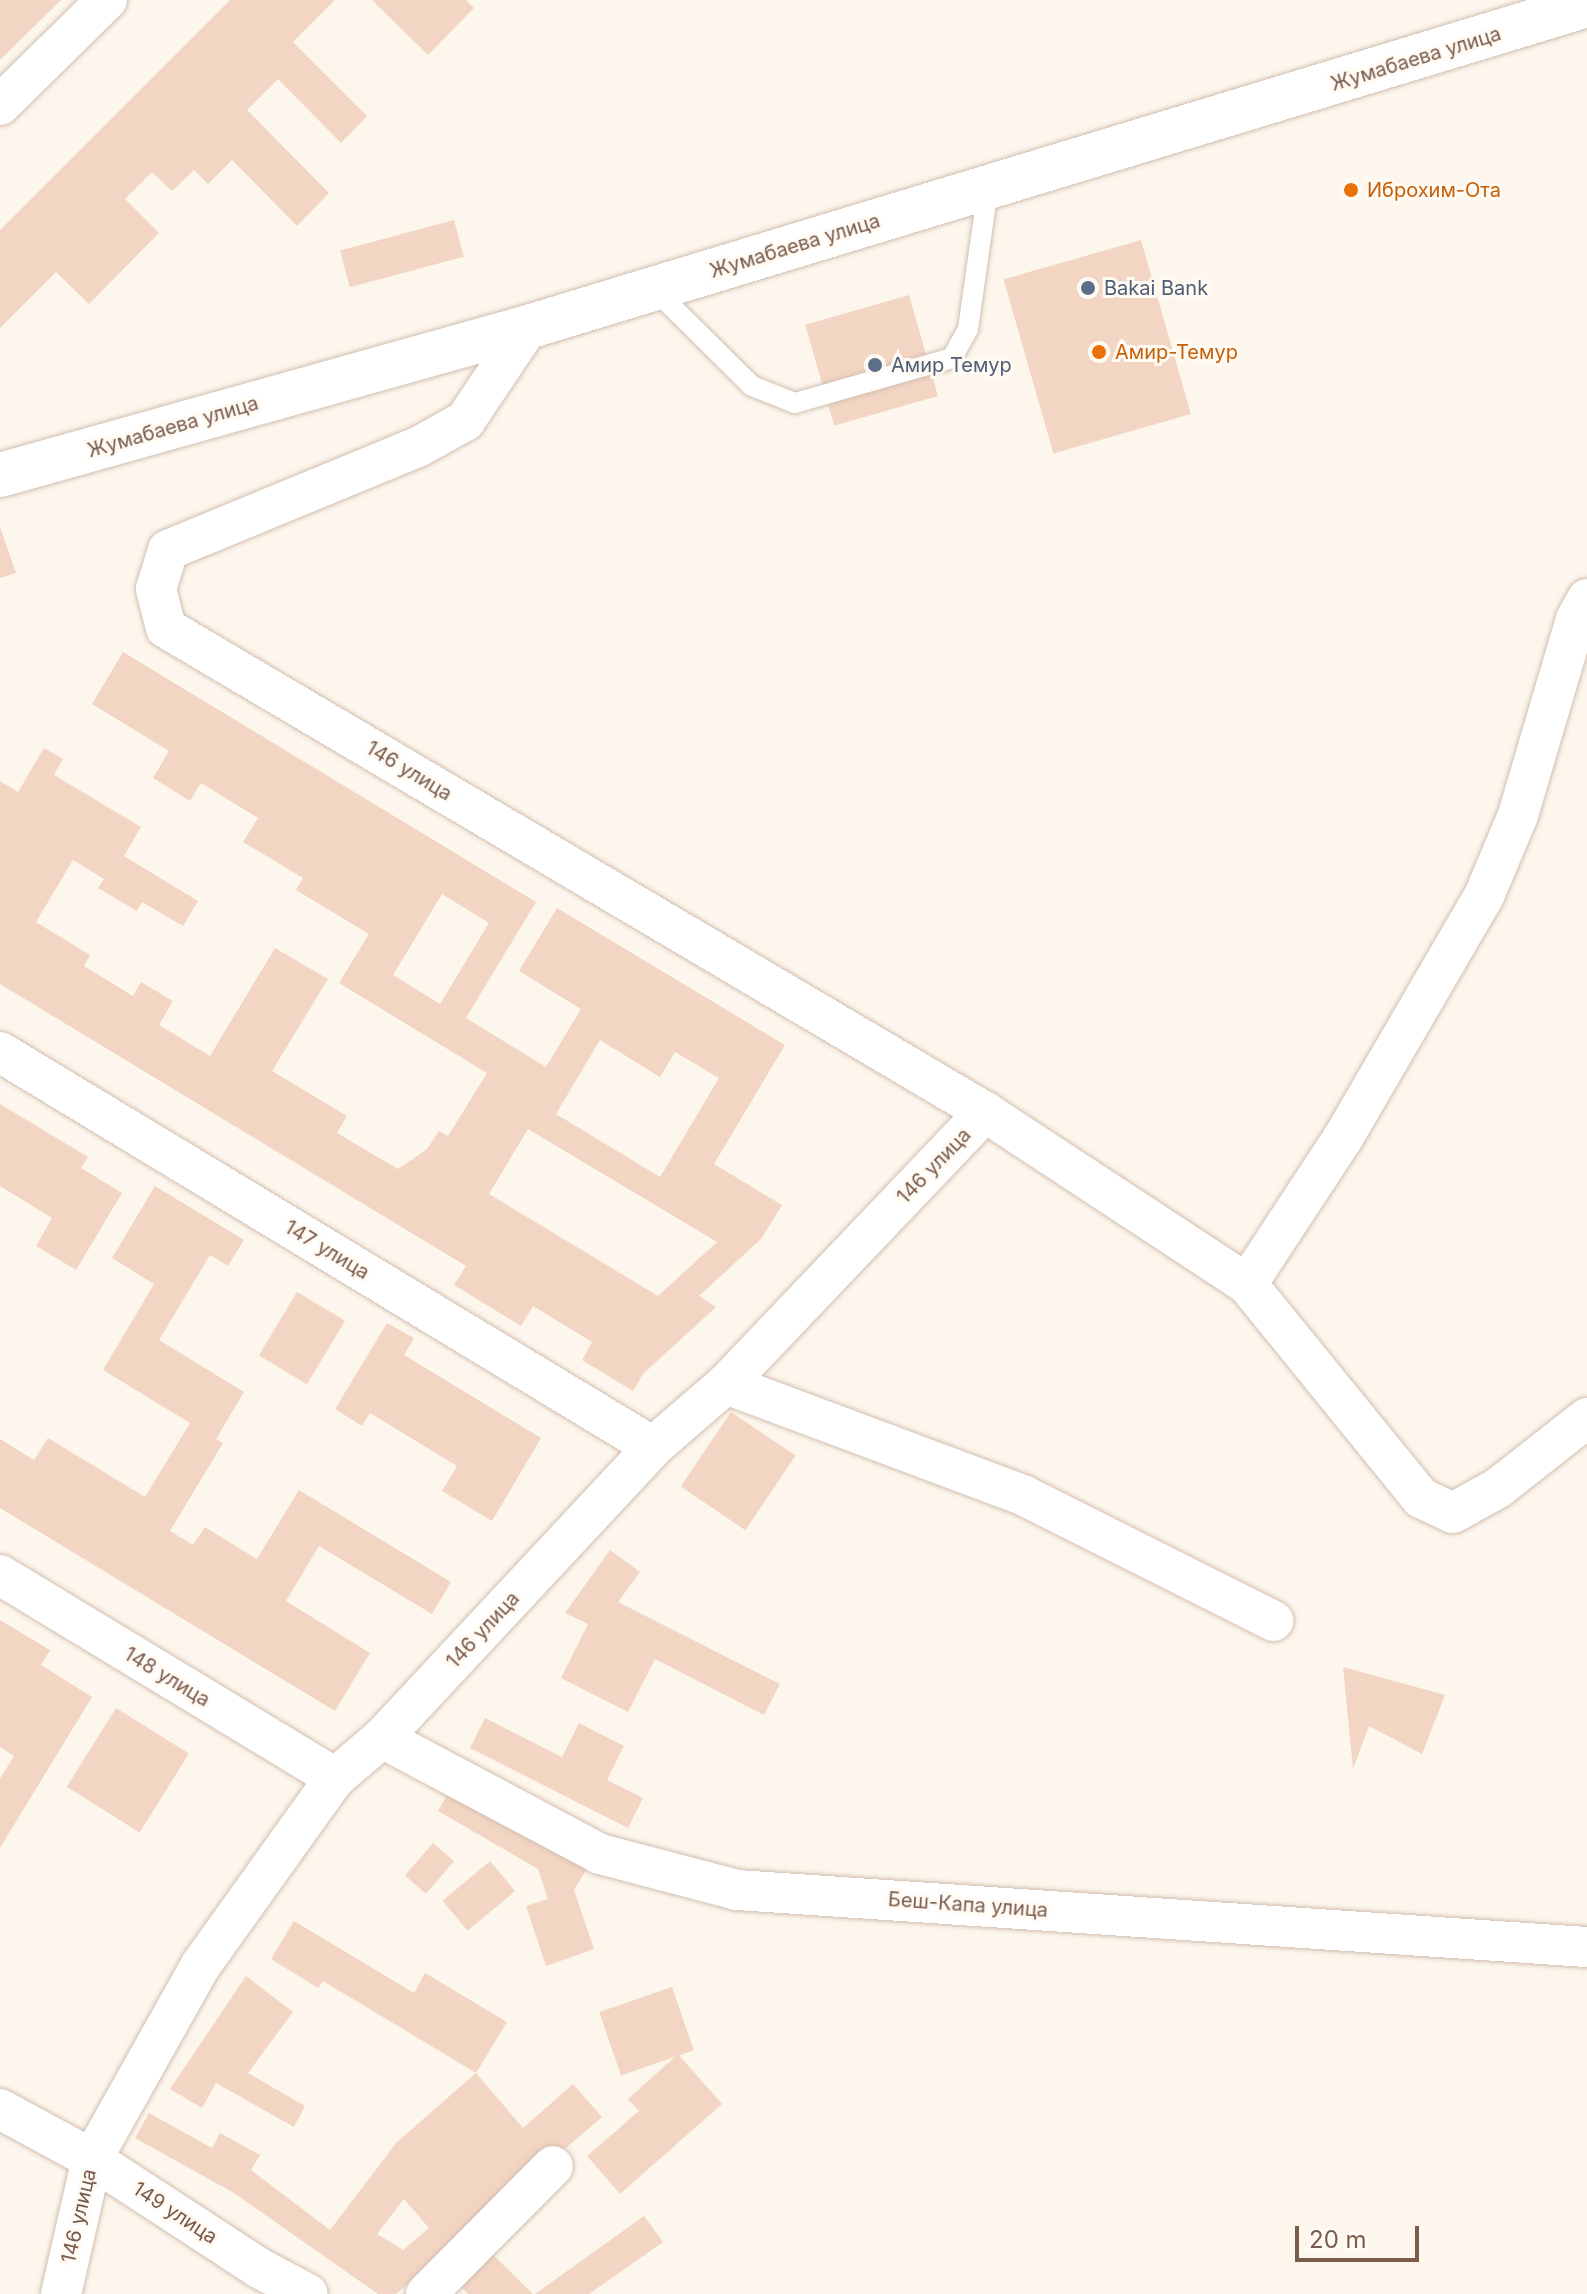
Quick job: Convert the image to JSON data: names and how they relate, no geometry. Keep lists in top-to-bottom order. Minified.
{"streets":{"street":["Жумабаева улица","146 улица","147 улица","148 улица","Беш-Капа улица","149 улица"]},"crossings":[["Жумабаева улица","146 улица"],["146 улица","147 улица"],["146 улица","148 улица"],["146 улица","Беш-Капа улица"],["146 улица","149 улица"]],"places":["Иброхим-Ота","Bakai Bank","Амир-Темур","Амир Темур"],"scale_bar":"20 m"}
